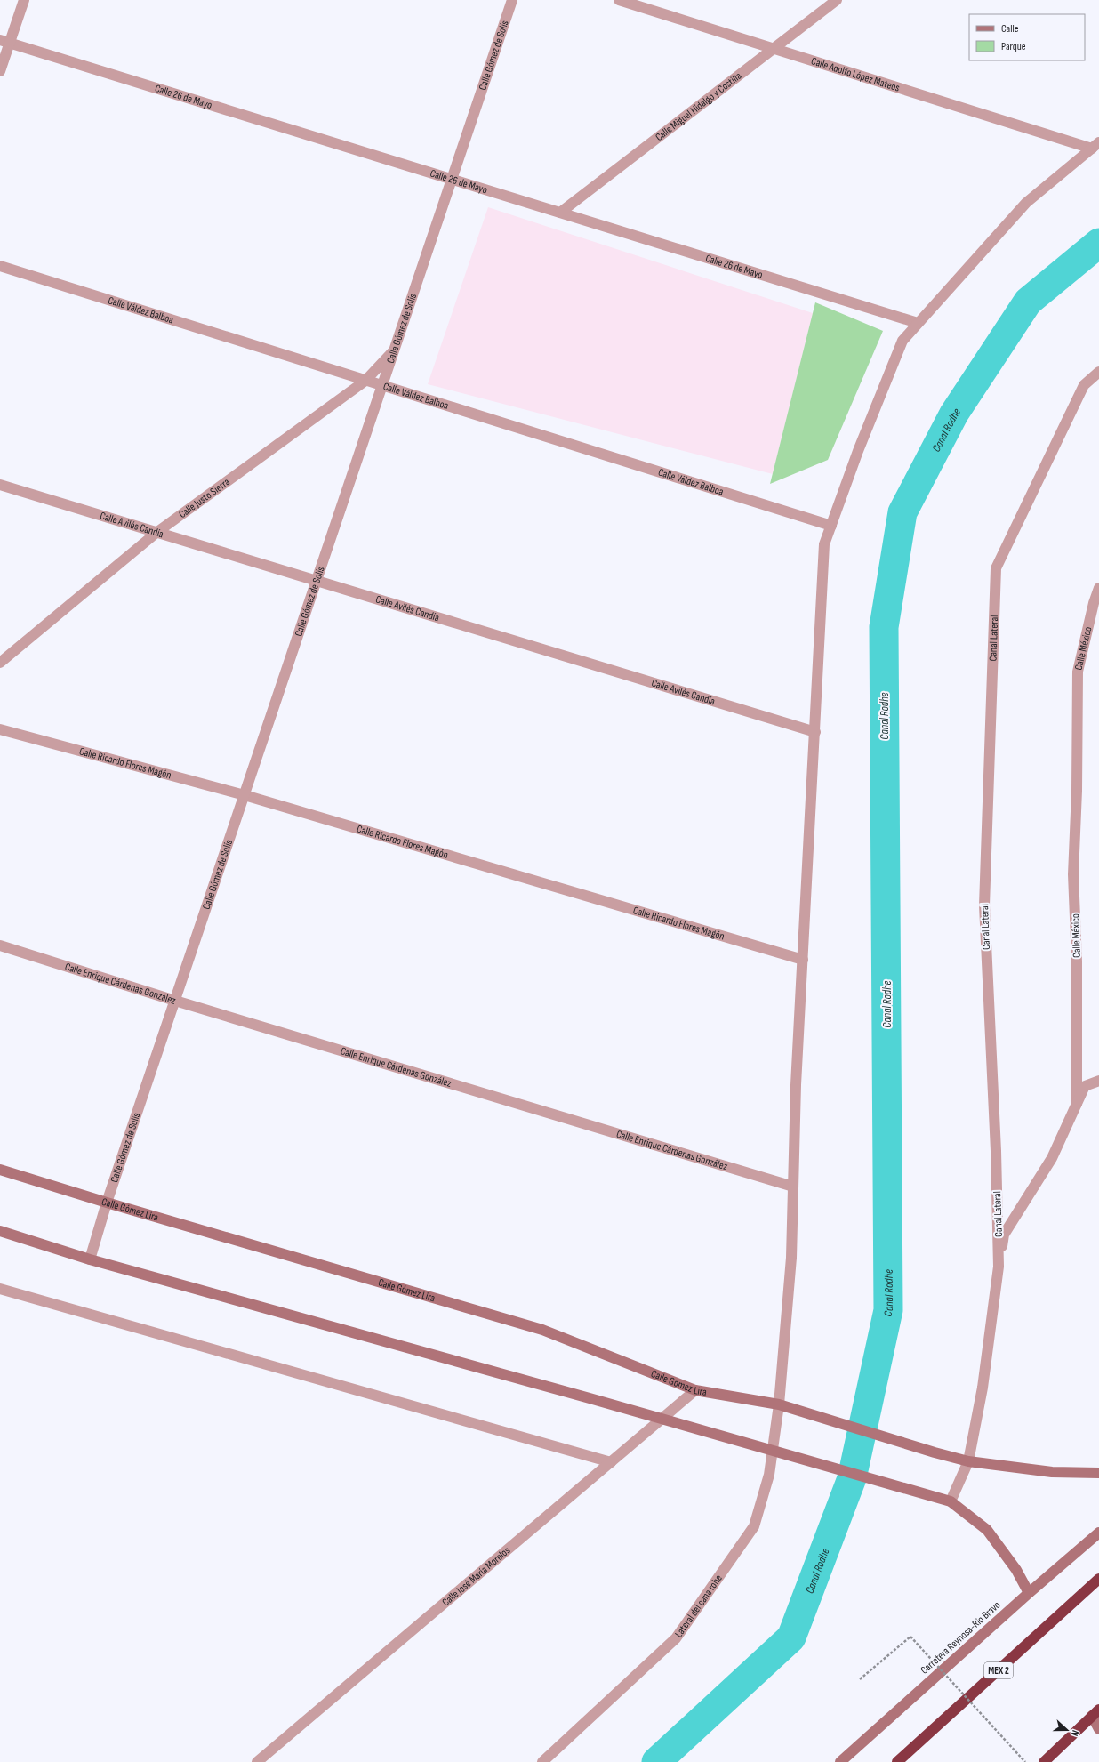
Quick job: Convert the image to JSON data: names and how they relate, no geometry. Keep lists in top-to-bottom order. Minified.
{"streets":{"highway":["MEX 2"],"street":["Calle Gómez de Solís","Calle Adolfo López Mateos","Calle 26 de Mayo","Calle Miguel Hidalgo y Costilla","Calle Váldez Balboa","Calle Justo Sierra","Calle Avilés Candía","Canal Lateral","Calle México","Calle Ricardo Flores Magón","Calle Enrique Cárdenas González","Calle Gómez Lira","Calle José María Morelos","Lateral del cana rohe","Carretera Reynosa-Río Bravo"]},"crossings":[["Calle Gómez de Solís","Calle 26 de Mayo"],["Calle Gómez de Solís","Calle Váldez Balboa"],["Calle Gómez de Solís","Calle Justo Sierra"],["Calle Gómez de Solís","Calle Avilés Candía"],["Calle Gómez de Solís","Calle Ricardo Flores Magón"],["Calle Gómez de Solís","Calle Enrique Cárdenas González"],["Calle Gómez de Solís","Calle Gómez Lira"],["Calle Adolfo López Mateos","Calle Miguel Hidalgo y Costilla"],["Calle Adolfo López Mateos","Lateral del cana rohe"],["Calle 26 de Mayo","Calle Miguel Hidalgo y Costilla"],["Calle 26 de Mayo","Lateral del cana rohe"],["Calle Váldez Balboa","Calle Justo Sierra"],["Calle Váldez Balboa","Lateral del cana rohe"],["Calle Justo Sierra","Calle Avilés Candía"],["Calle Avilés Candía","Lateral del cana rohe"],["Canal Lateral","Calle México"],["Canal Lateral","Calle Gómez Lira"],["Calle Ricardo Flores Magón","Lateral del cana rohe"],["Calle Enrique Cárdenas González","Lateral del cana rohe"],["Calle Gómez Lira","Calle José María Morelos"],["Calle Gómez Lira","Lateral del cana rohe"]],"water":["Canal Rodhe"],"legend":["Calle","Parque"],"north":"right"}
